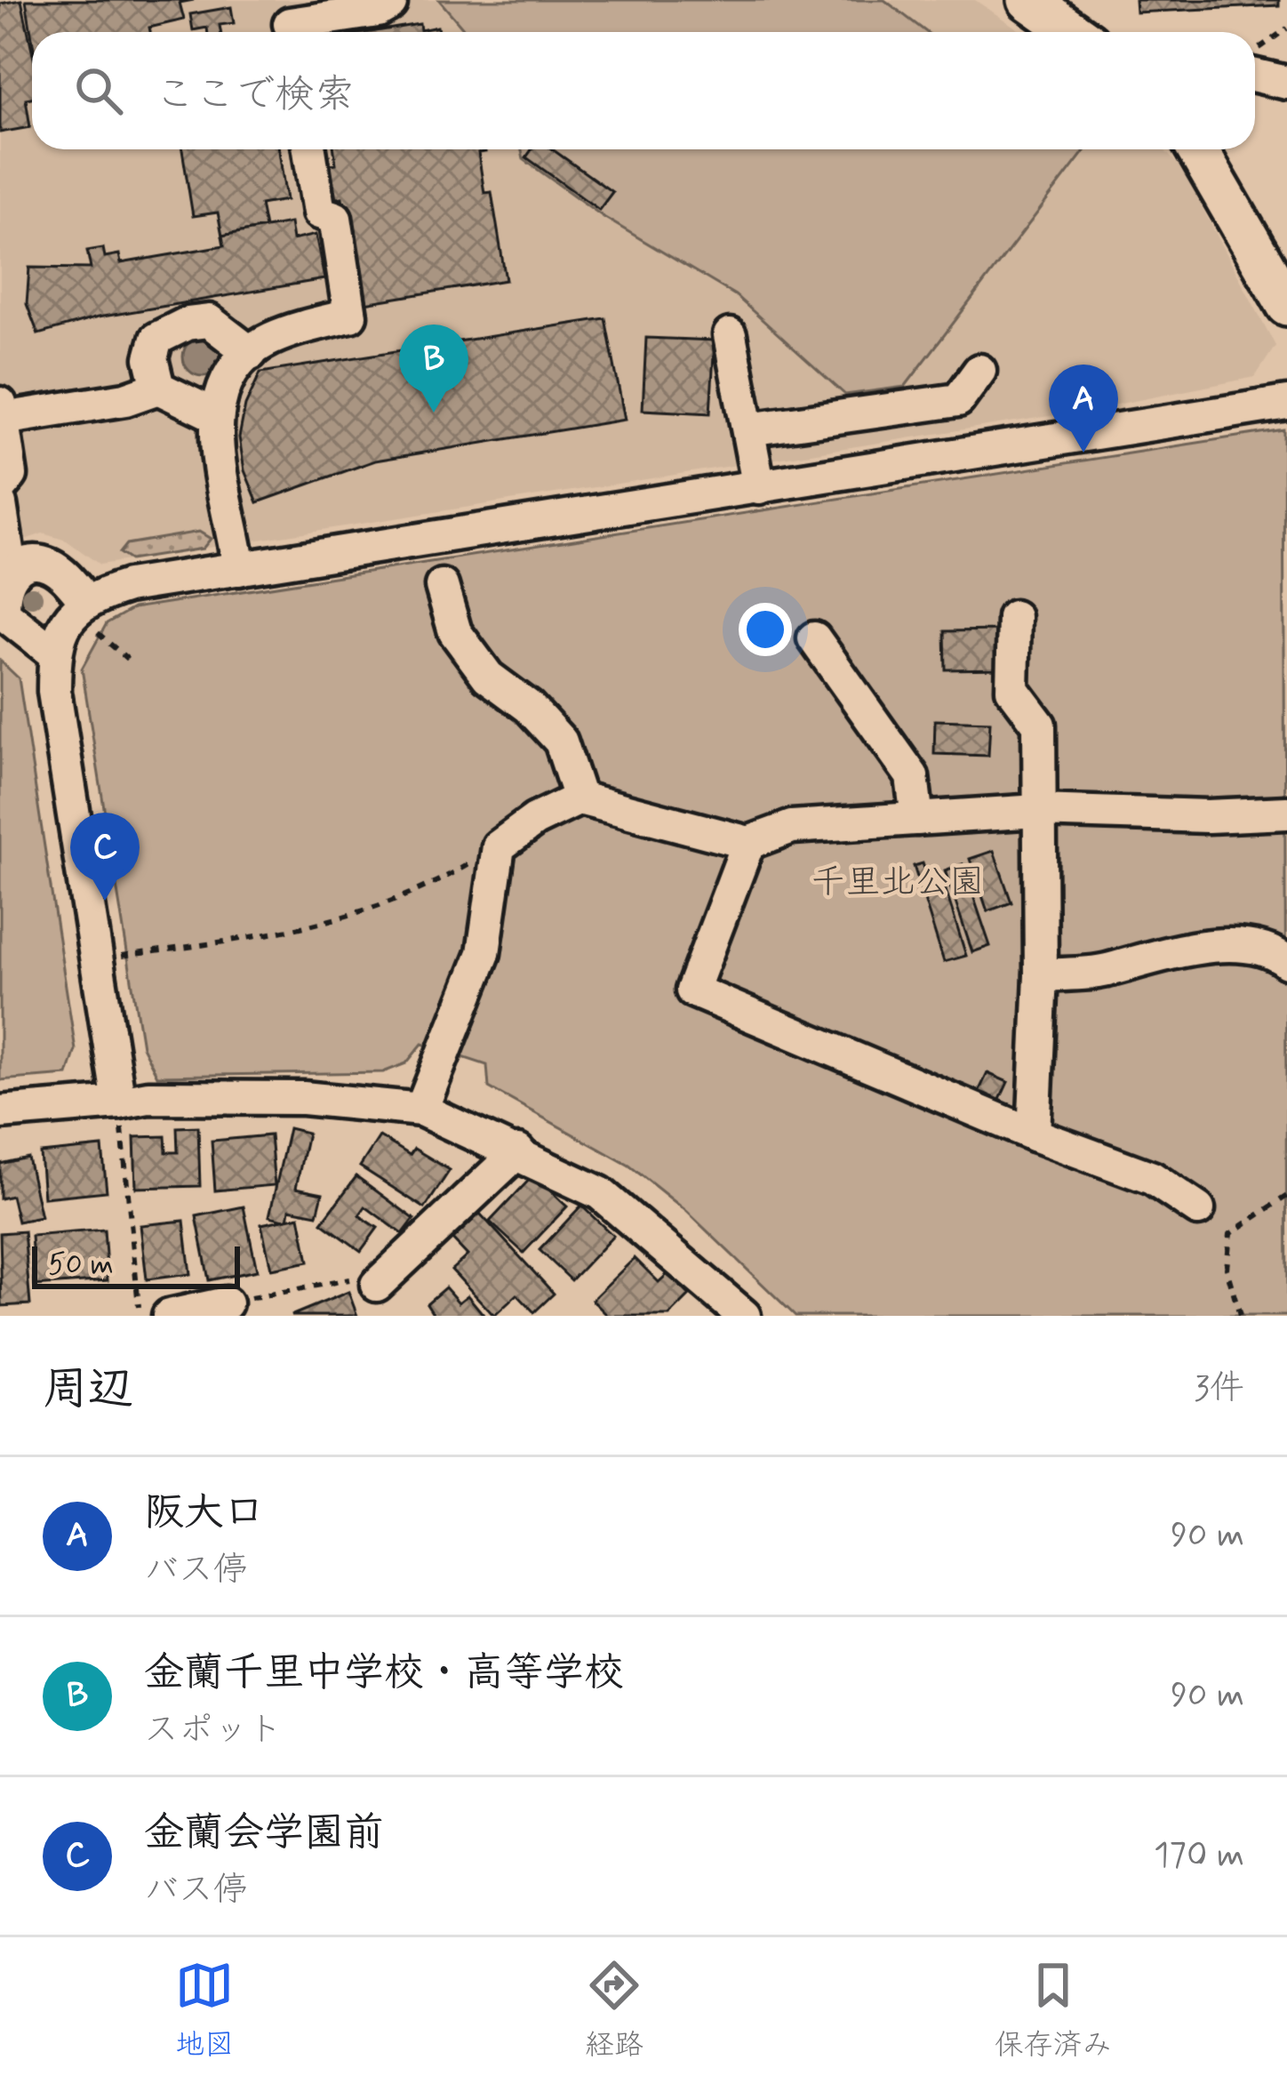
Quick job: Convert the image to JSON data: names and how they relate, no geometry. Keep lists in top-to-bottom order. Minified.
{"parks":["千里北公園"],"scale_bar":"50 m","page":{"search":"ここで検索","pins":["B","A","C"],"scale":"50 m","heading":["周辺","3件"],"list":[{"mark":"A","name":"阪大口","note":"バス停","value":"90 m"},{"mark":"B","name":"金蘭千里中学校・高等学校","note":"スポット","value":"90 m"},{"mark":"C","name":"金蘭会学園前","note":"バス停","value":"170 m"}],"nav":["地図","経路","保存済み"]}}
